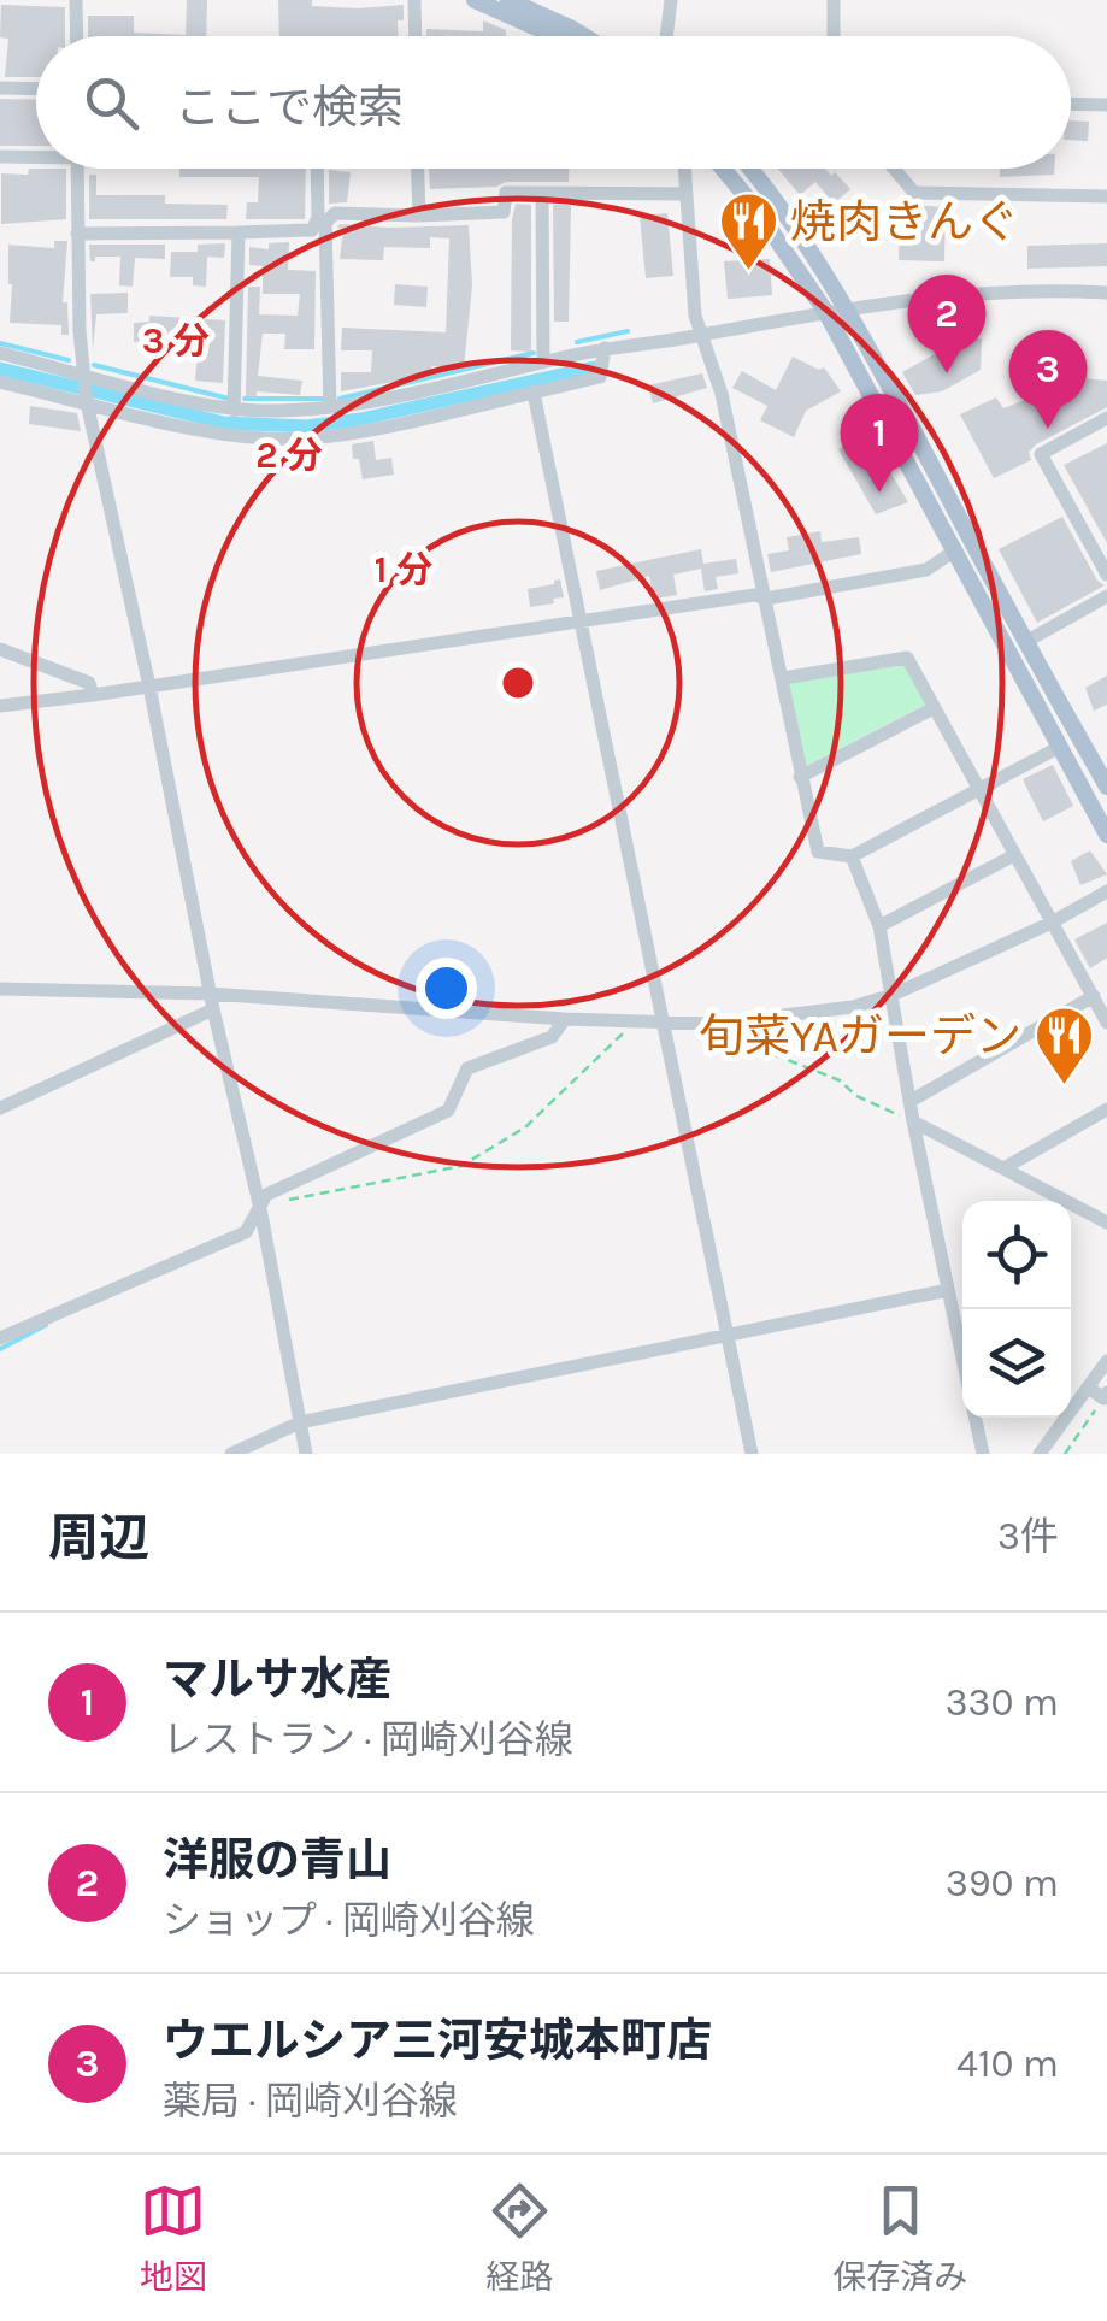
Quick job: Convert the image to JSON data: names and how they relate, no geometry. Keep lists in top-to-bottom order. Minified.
{"places":{"restaurant":["焼肉きんぐ","旬菜YAガーデン"]},"page":{"search":"ここで検索","pins":["2","3","1"],"heading":["周辺","3件"],"list":[{"mark":"1","name":"マルサ水産","note":"レストラン · 岡崎刈谷線","value":"330 m"},{"mark":"2","name":"洋服の青山","note":"ショップ · 岡崎刈谷線","value":"390 m"},{"mark":"3","name":"ウエルシア三河安城本町店","note":"薬局 · 岡崎刈谷線","value":"410 m"}],"nav":["地図","経路","保存済み"]},"rings":["3 分","2 分","1 分"]}
